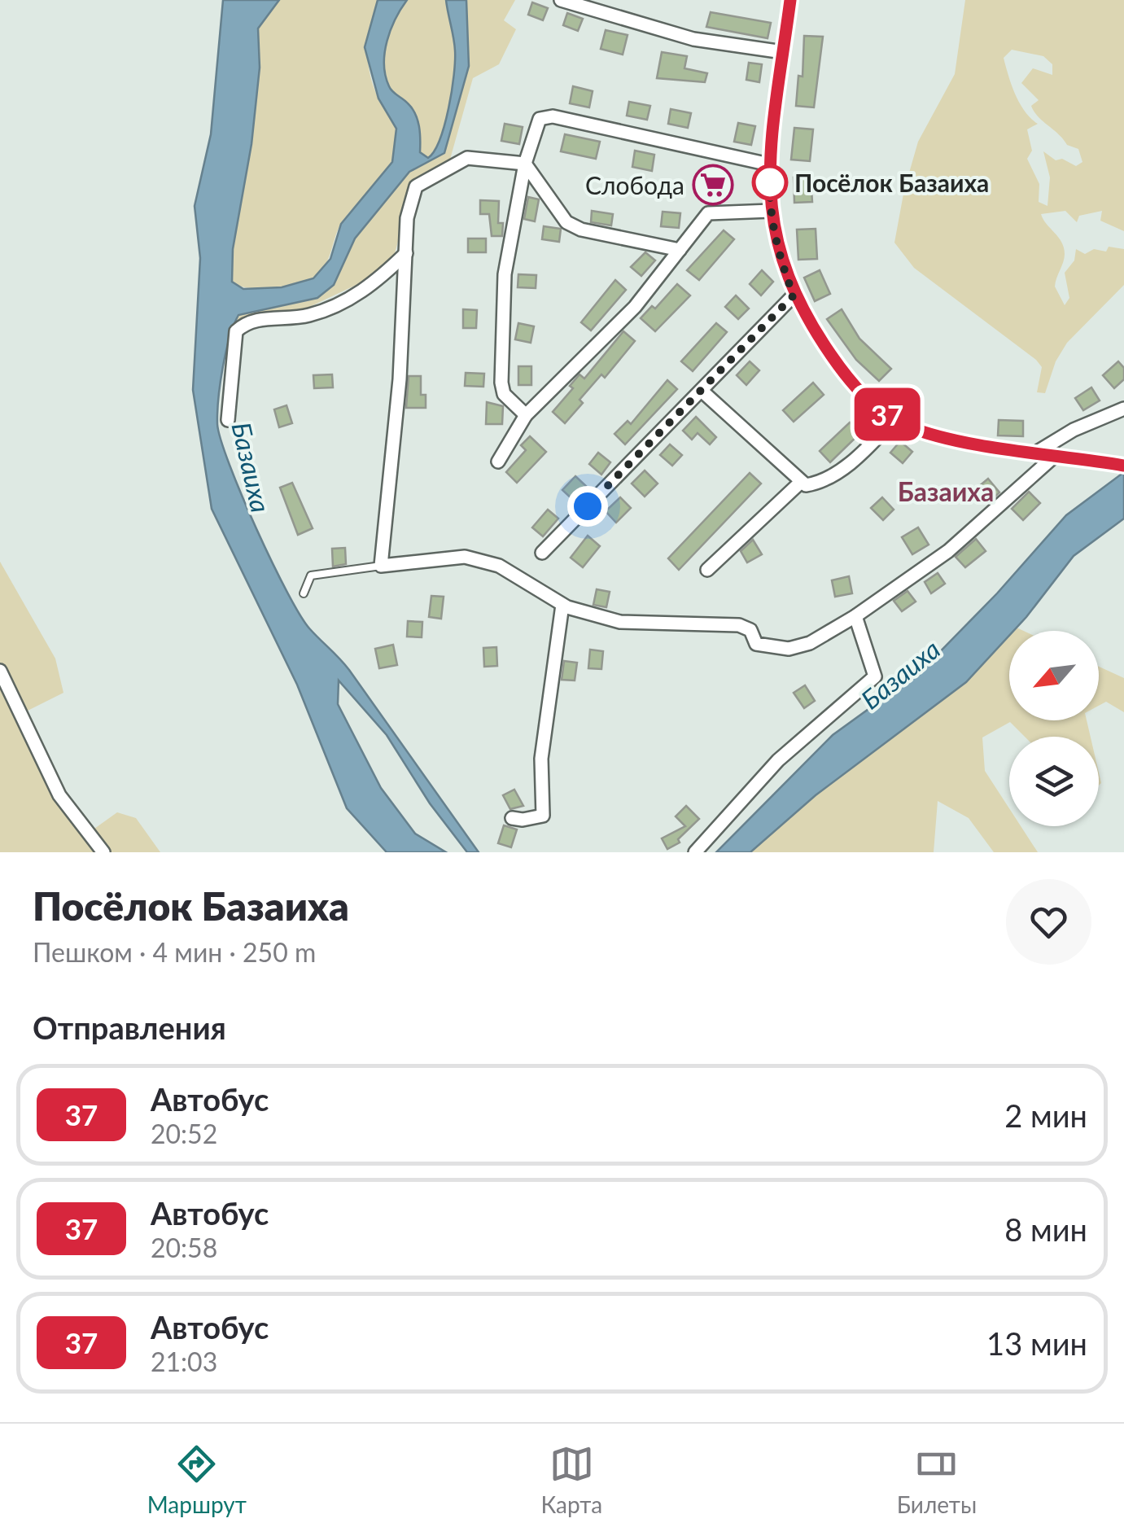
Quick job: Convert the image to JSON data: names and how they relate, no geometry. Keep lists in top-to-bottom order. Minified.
{"districts":["Базаиха"],"water":["Базаиха"],"places":{"other":["Посёлок Базаиха"],"supermarket":["Слобода"]},"lines":["bus line 37"],"north":"bottom left","page":{"on_map":"37","heading":[["Посёлок Базаиха","Пешком · 4 мин · 250 m"],"Отправления"],"list":[{"mark":"37","name":"Автобус","note":"20:52","value":"2 мин"},{"mark":"37","name":"Автобус","note":"20:58","value":"8 мин"},{"mark":"37","name":"Автобус","note":"21:03","value":"13 мин"}],"tabs":["Маршрут","Карта","Билеты"]}}
